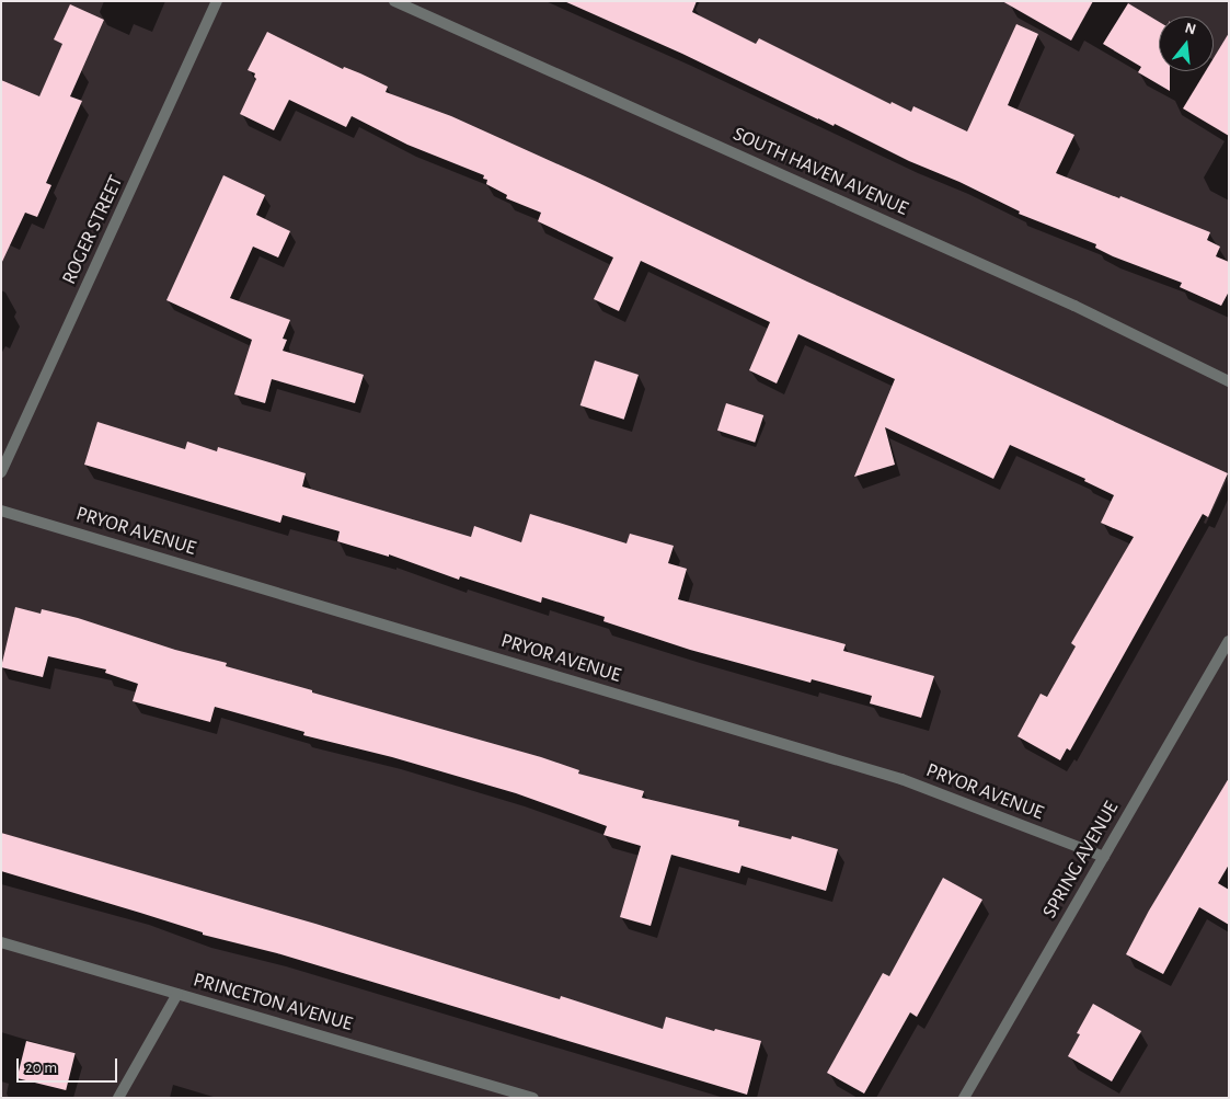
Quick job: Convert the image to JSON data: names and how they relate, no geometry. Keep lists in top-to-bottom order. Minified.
{"streets":{"street":["SOUTH HAVEN AVENUE","ROGER STREET","PRYOR AVENUE","SPRING AVENUE","PRINCETON AVENUE"]},"crossings":[["PRYOR AVENUE","SPRING AVENUE"]],"scale_bar":"20 m","north":"top"}
